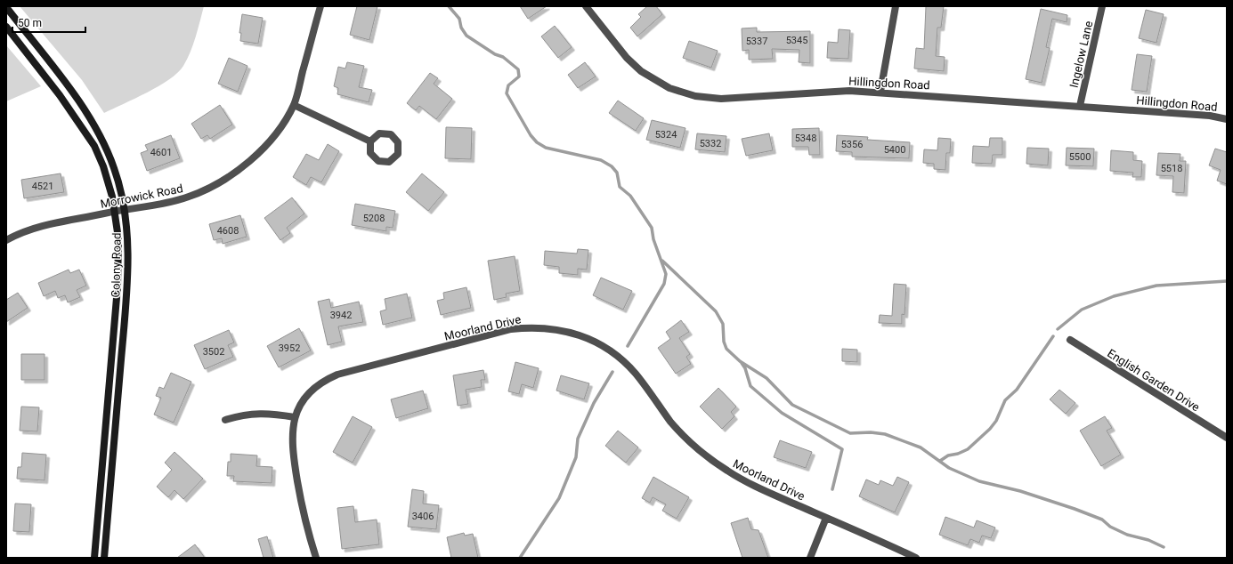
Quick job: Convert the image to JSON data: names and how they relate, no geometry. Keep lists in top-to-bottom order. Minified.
{"streets":{"main road":["Colony Road"],"street":["Ingelow Lane","Hillingdon Road","Morrowick Road","Moorland Drive","English Garden Drive"]},"crossings":[["Ingelow Lane","Hillingdon Road"],["Morrowick Road","Colony Road"]],"house_numbers":["5345","5337","5324","5348","5332","5356","5400","4601","5500","5518","4521","5208","4608","3942","3952","3502","3406"],"scale_bar":"50 m"}
